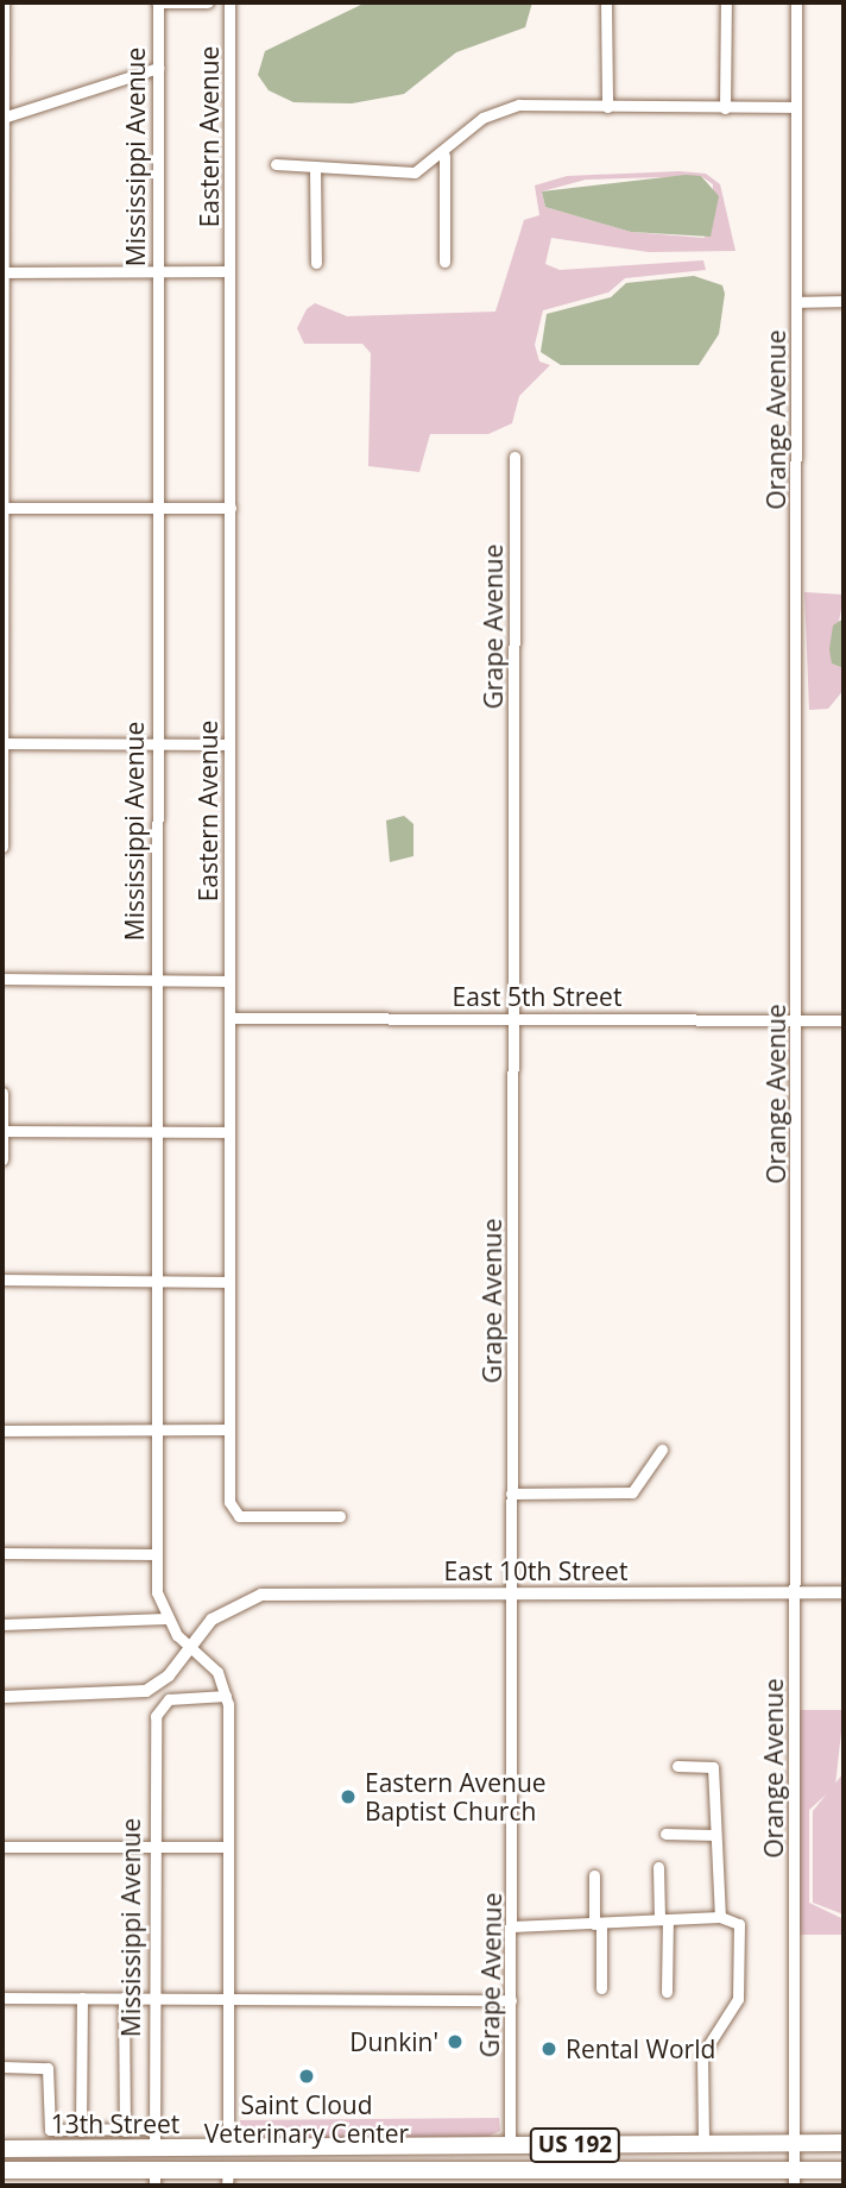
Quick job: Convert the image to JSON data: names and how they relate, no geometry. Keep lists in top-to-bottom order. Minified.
{"streets":{"highway":["13th Street","US 192"],"street":["Eastern Avenue","Mississippi Avenue","Orange Avenue","Grape Avenue","East 5th Street","East 10th Street"]},"crossings":[["Eastern Avenue","East 5th Street"],["Mississippi Avenue","13th Street"],["Orange Avenue","East 5th Street"],["Orange Avenue","East 10th Street"],["Orange Avenue","US 192"],["Grape Avenue","East 5th Street"],["Grape Avenue","East 10th Street"],["Grape Avenue","US 192"],["13th Street","US 192"]],"places":["Eastern Avenue Baptist Church","Dunkin'","Rental World","Saint Cloud Veterinary Center"]}
